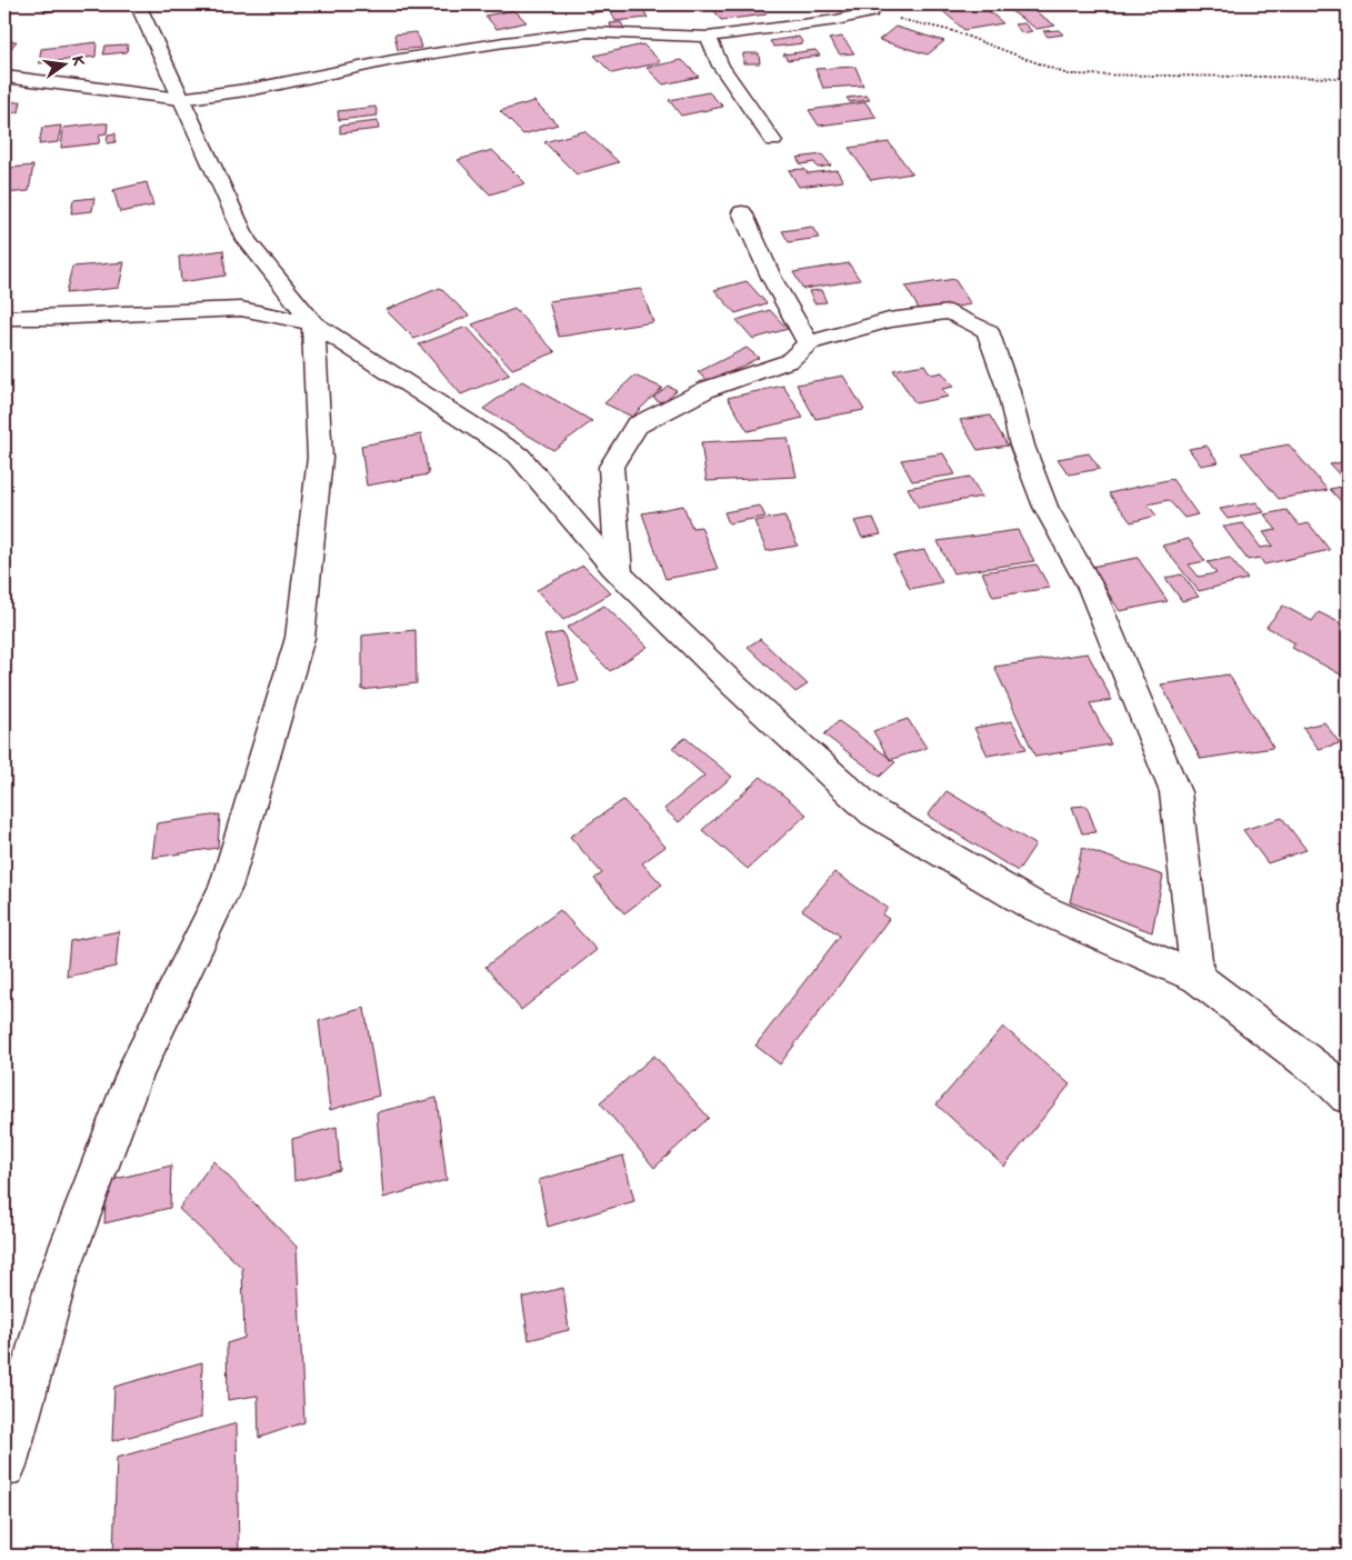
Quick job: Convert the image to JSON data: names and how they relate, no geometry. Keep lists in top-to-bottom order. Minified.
{"north":"right"}
